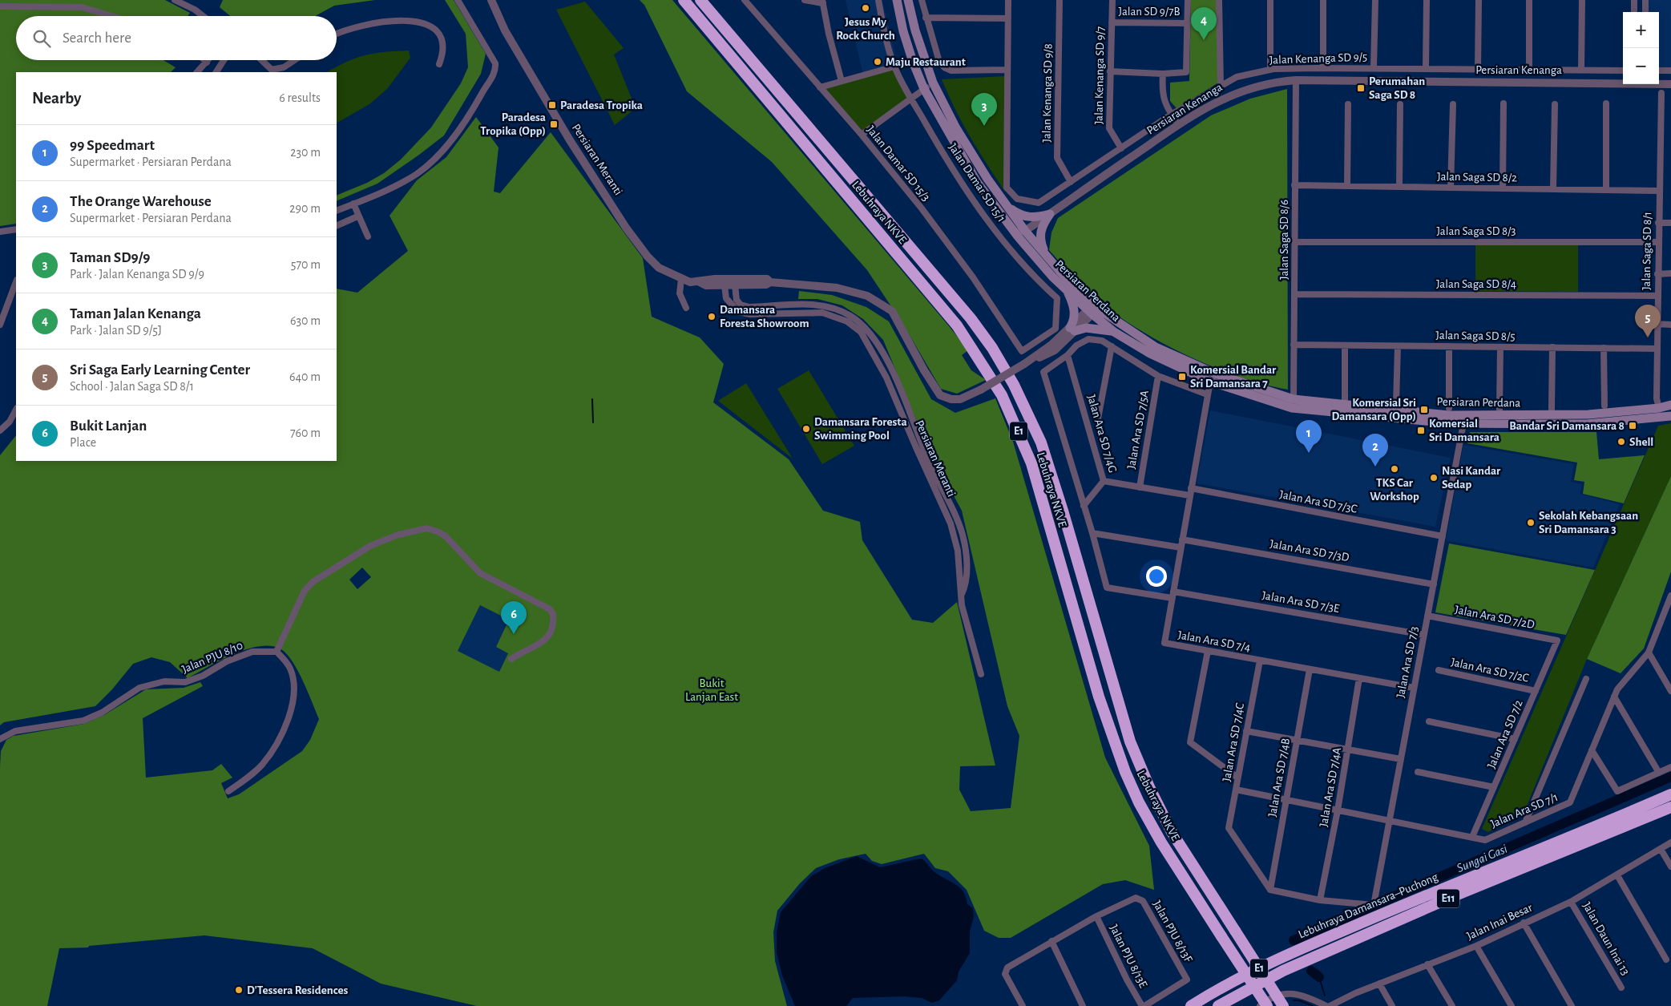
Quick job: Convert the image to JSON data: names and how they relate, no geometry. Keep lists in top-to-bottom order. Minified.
{"streets":{"highway":["Lebuhraya NKVE","E1","E11","Lebuhraya Damansara–Puchong"],"main road":["Persiaran Perdana"],"street":["Jalan SD 9/7B","Jalan Kenanga SD 9/5","Persiaran Kenanga","Jalan Kenanga SD 9/7","Jalan Kenanga SD 9/8","Persiaran Meranti","Jalan Damar SD 15/3","Jalan Saga SD 8/2","Jalan Damar SD 15/1","Jalan Saga SD 8/3","Jalan Saga SD 8/6","Jalan Saga SD 8/1","Jalan Saga SD 8/4","Jalan Saga SD 8/5","Jalan Ara SD 7/5A","Jalan Ara SD 7/4G","Jalan Ara SD 7/3C","Jalan Ara SD 7/3D","Jalan Ara SD 7/3E","Jalan Ara SD 7/2D","Jalan Ara SD 7/4","Jalan PJU 8/10","Jalan Ara SD 7/3","Jalan Ara SD 7/2C","Jalan Ara SD 7/2","Jalan Ara SD 7/4C","Jalan Ara SD 7/4B","Jalan Ara SD 7/4A","Jalan Ara SD 7/1","Jalan Inai Besar","Jalan PJU 8/13F","Jalan Daun Inai 13","Jalan PJU 8/13E"]},"crossings":[["Jalan SD 9/7B","Jalan Kenanga SD 9/7"],["Jalan Kenanga SD 9/5","Jalan Kenanga SD 9/7"],["Jalan Kenanga SD 9/5","Jalan Kenanga SD 9/8"],["Persiaran Kenanga","Jalan Saga SD 8/6"],["Persiaran Kenanga","Persiaran Perdana"],["Persiaran Meranti","Persiaran Perdana"],["Jalan Damar SD 15/3","Jalan Damar SD 15/1"],["Jalan Saga SD 8/2","Jalan Saga SD 8/6"],["Jalan Saga SD 8/2","Jalan Saga SD 8/1"],["Jalan Saga SD 8/3","Jalan Saga SD 8/6"],["Jalan Saga SD 8/3","Jalan Saga SD 8/1"],["Jalan Saga SD 8/6","Jalan Saga SD 8/4"],["Jalan Saga SD 8/6","Persiaran Perdana"],["Jalan Saga SD 8/6","Jalan Saga SD 8/5"],["Jalan Saga SD 8/1","Jalan Saga SD 8/4"],["Jalan Saga SD 8/1","Persiaran Perdana"],["Jalan Saga SD 8/1","Jalan Saga SD 8/5"],["Persiaran Perdana","Jalan Ara SD 7/4"],["Persiaran Perdana","Jalan Ara SD 7/3"],["Jalan Ara SD 7/5A","Jalan Ara SD 7/4G"],["Jalan Ara SD 7/4G","Jalan Ara SD 7/4"],["Jalan Ara SD 7/3C","Jalan Ara SD 7/4"],["Jalan Ara SD 7/3C","Jalan Ara SD 7/3"],["Jalan Ara SD 7/3D","Jalan Ara SD 7/4"],["Jalan Ara SD 7/3D","Jalan Ara SD 7/3"],["Jalan Ara SD 7/3E","Jalan Ara SD 7/4"],["Jalan Ara SD 7/3E","Jalan Ara SD 7/3"],["Jalan Ara SD 7/2D","Jalan Ara SD 7/3"],["Jalan Ara SD 7/2D","Jalan Ara SD 7/2"],["Jalan Ara SD 7/4","Jalan Ara SD 7/3"],["Jalan Ara SD 7/4","Jalan Ara SD 7/4C"],["Jalan Ara SD 7/4","Jalan Ara SD 7/4B"],["Jalan Ara SD 7/4","Jalan Ara SD 7/4A"],["Jalan Ara SD 7/3","Jalan Ara SD 7/4A"],["Jalan Ara SD 7/3","Jalan Ara SD 7/1"],["Jalan Ara SD 7/2C","Jalan Ara SD 7/2"],["Jalan Ara SD 7/2","Jalan Ara SD 7/1"],["Jalan Ara SD 7/4C","Jalan Ara SD 7/4B"],["Jalan Ara SD 7/4C","Jalan Ara SD 7/1"],["Jalan Ara SD 7/4B","Jalan Ara SD 7/1"],["Jalan Ara SD 7/4A","Jalan Ara SD 7/1"],["Jalan Inai Besar","Jalan Daun Inai 13"],["Jalan PJU 8/13F","Jalan PJU 8/13E"]],"water":["Sungai Gasi"],"parks":["Bukit Lanjan East"],"places":{"other":["Jesus My Rock Church","Maju Restaurant","Damansara Foresta Showroom","Damansara Foresta Swimming Pool","Shell","TKS Car Workshop","Nasi Kandar Sedap","Sekolah Kebangsaan Sri Damansara 3","D'Tessera Residences"],"transit":["Perumahan Saga SD 8","Paradesa Tropika","Paradesa Tropika (Opp)","Komersial Bandar Sri Damansara 7","Komersial Sri Damansara (Opp)","Bandar Sri Damansara 8","Komersial Sri Damansara"]},"page":{"pins":["4","3","5","1","2","6"],"map_buttons":["+","−"],"search":"Search here","heading":["Nearby","6 results"],"list":[{"mark":"1","name":"99 Speedmart","note":"Supermarket · Persiaran Perdana","value":"230 m"},{"mark":"2","name":"The Orange Warehouse","note":"Supermarket · Persiaran Perdana","value":"290 m"},{"mark":"3","name":"Taman SD9/9","note":"Park · Jalan Kenanga SD 9/9","value":"570 m"},{"mark":"4","name":"Taman Jalan Kenanga","note":"Park · Jalan SD 9/5J","value":"630 m"},{"mark":"5","name":"Sri Saga Early Learning Center","note":"School · Jalan Saga SD 8/1","value":"640 m"},{"mark":"6","name":"Bukit Lanjan","note":"Place","value":"760 m"}]}}
